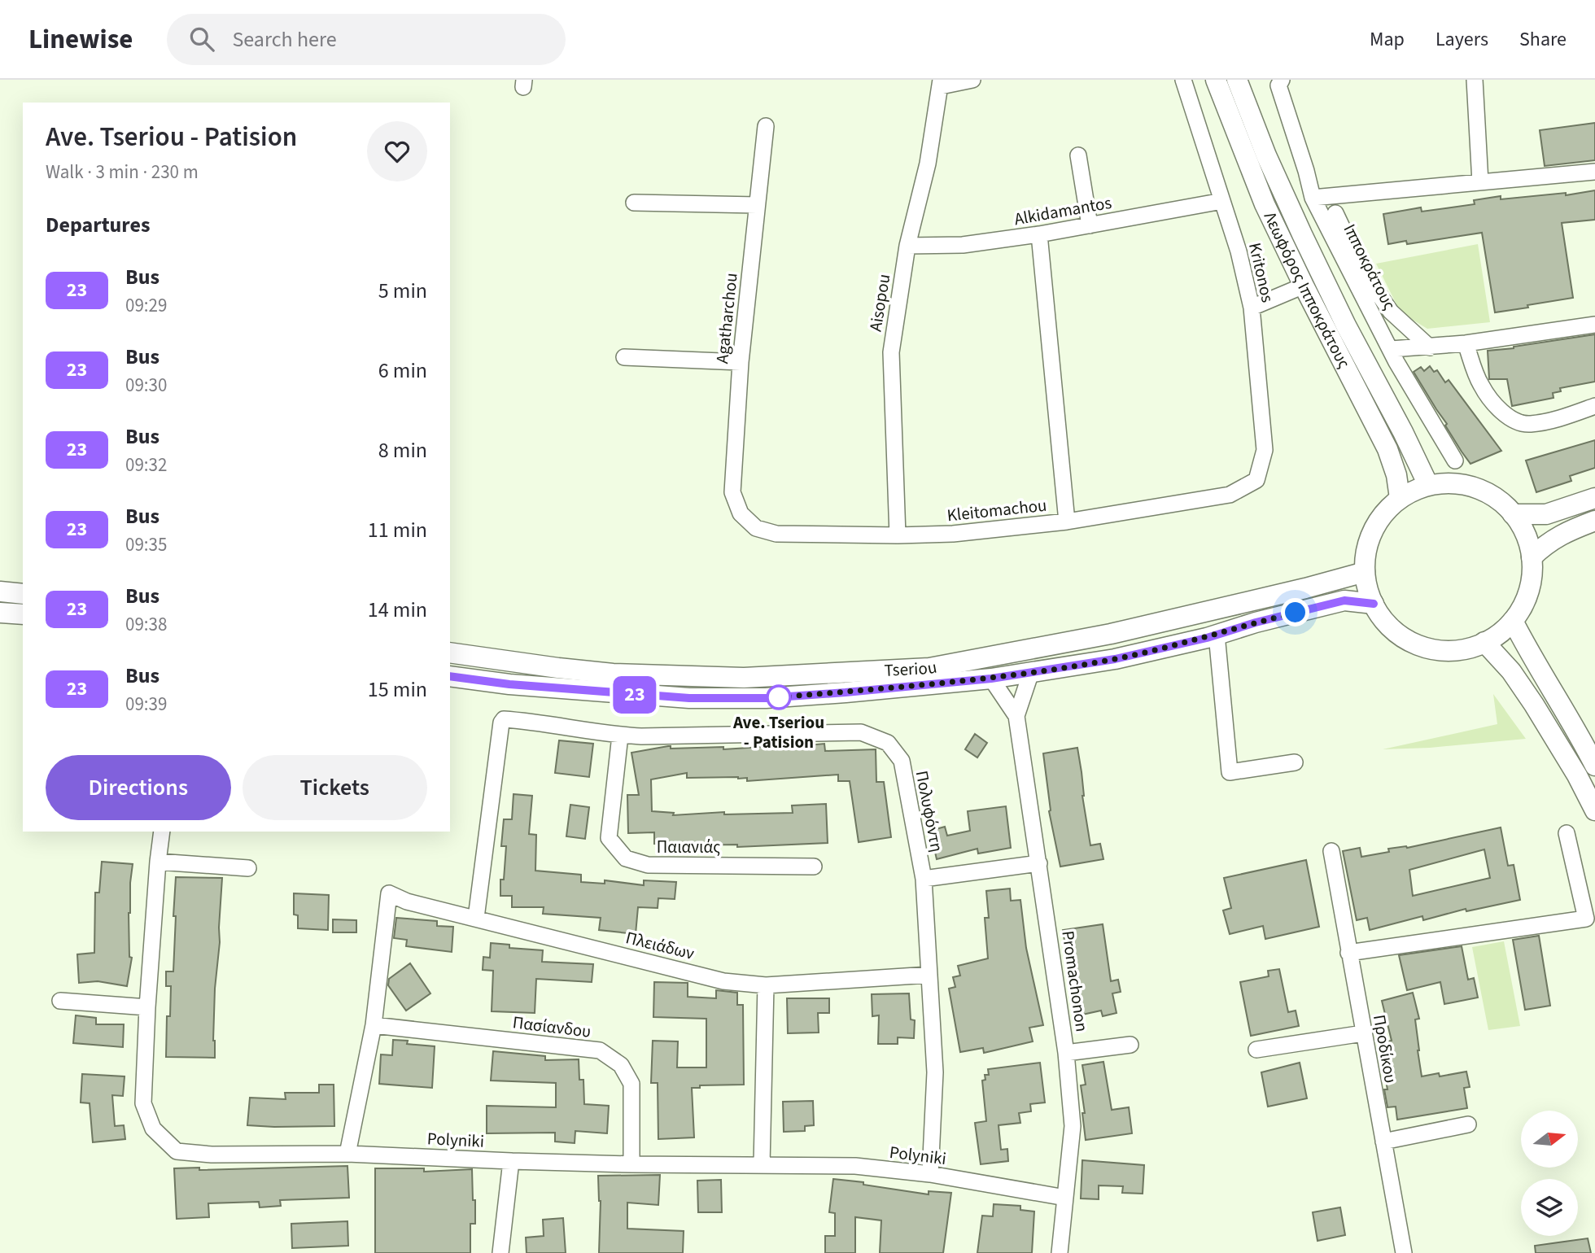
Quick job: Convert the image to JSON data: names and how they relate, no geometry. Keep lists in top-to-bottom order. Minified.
{"streets":{"main road":["Λεωφόρος Ιπποκράτους","Tseriou"],"street":["Alkidamantos","Ιπποκράτους","Kritonos","Aisopou","Agatharchou","Kleitomachou","Πολυφόντη","Παιανιάς","Πλειάδων","Promachonon","Πασίανδου","Προδίκου","Polyniki"]},"crossings":[["Alkidamantos","Kritonos"],["Alkidamantos","Aisopou"],["Kritonos","Kleitomachou"],["Λεωφόρος Ιπποκράτους","Tseriou"],["Aisopou","Kleitomachou"],["Agatharchou","Kleitomachou"],["Tseriou","Promachonon"],["Πολυφόντη","Παιανιάς"],["Πολυφόντη","Πλειάδων"],["Πολυφόντη","Polyniki"],["Πλειάδων","Πασίανδου"],["Promachonon","Polyniki"],["Πασίανδου","Polyniki"]],"places":["Ave. Tseriou - Patision"],"lines":["bus line 23"],"north":"right","page":{"header":"Linewise","search":"Search here","nav":["Map","Layers","Share"],"on_map":"23","heading":[["Ave. Tseriou - Patision","Walk · 3 min · 230 m"],"Departures"],"list":[{"mark":"23","name":"Bus","note":"09:29","value":"5 min"},{"mark":"23","name":"Bus","note":"09:30","value":"6 min"},{"mark":"23","name":"Bus","note":"09:32","value":"8 min"},{"mark":"23","name":"Bus","note":"09:35","value":"11 min"},{"mark":"23","name":"Bus","note":"09:38","value":"14 min"},{"mark":"23","name":"Bus","note":"09:39","value":"15 min"}],"buttons":["Directions","Tickets"]}}
